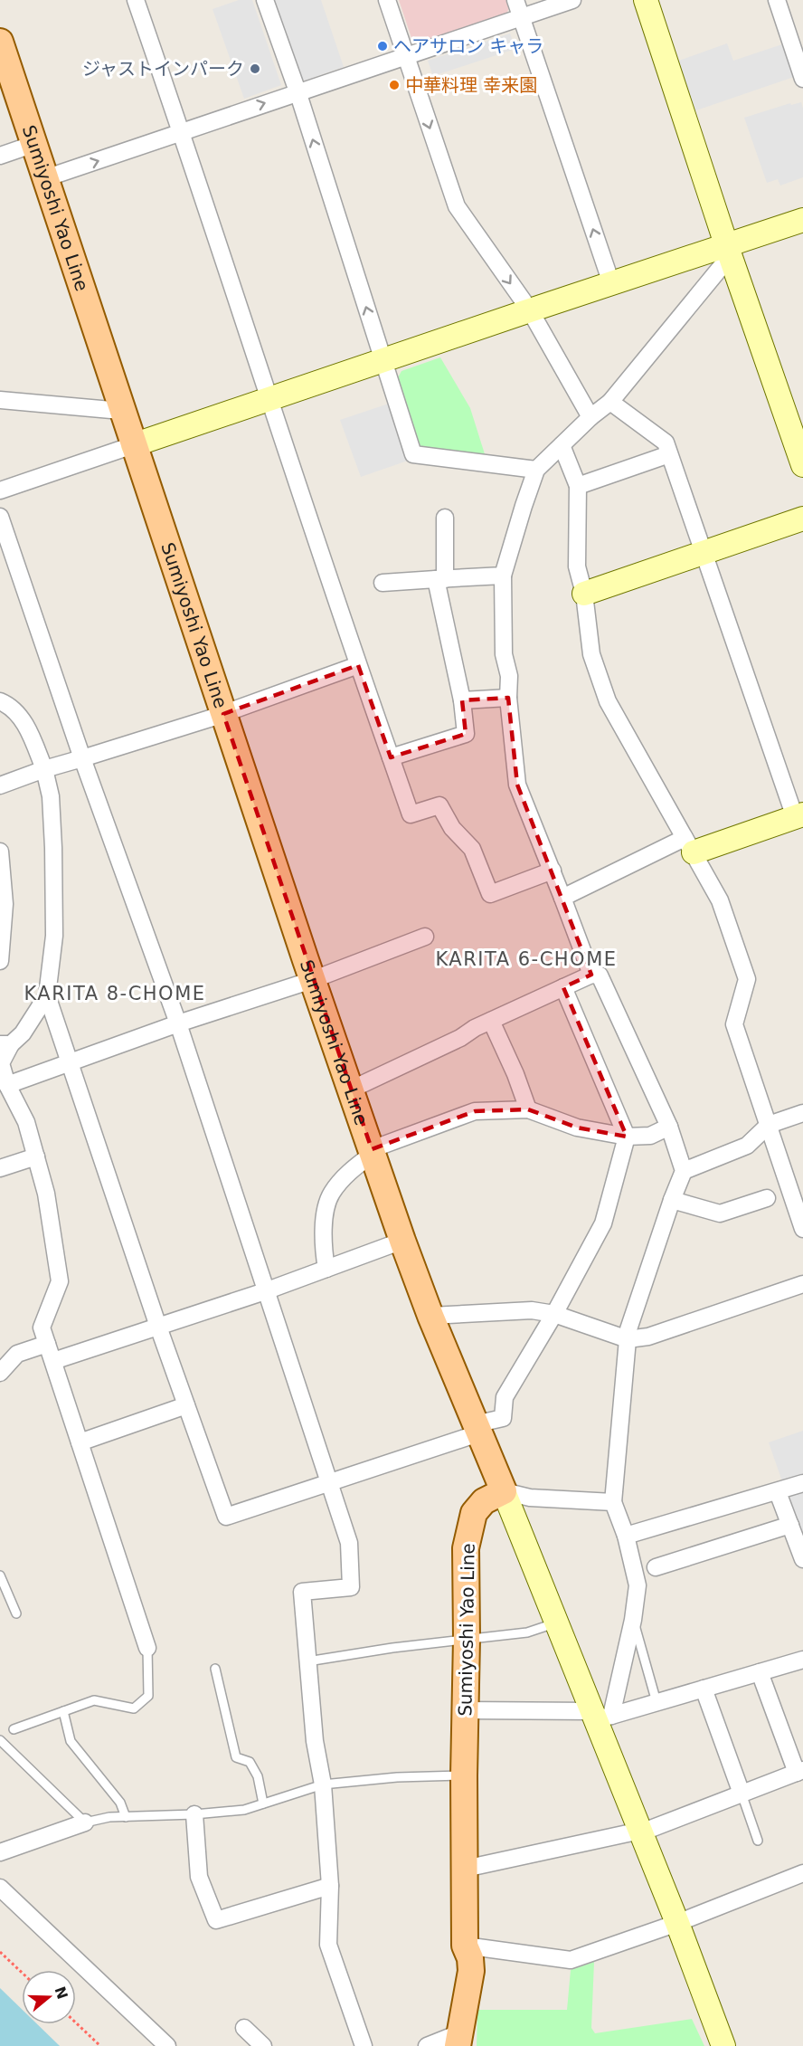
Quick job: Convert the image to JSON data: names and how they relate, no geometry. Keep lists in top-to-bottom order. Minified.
{"streets":{"main road":["Sumiyoshi Yao Line"]},"districts":["KARITA 6-CHOME","KARITA 8-CHOME"],"places":["ヘアサロン キャラ","ジャストインパーク","中華料理 幸来園"],"north":"right"}
